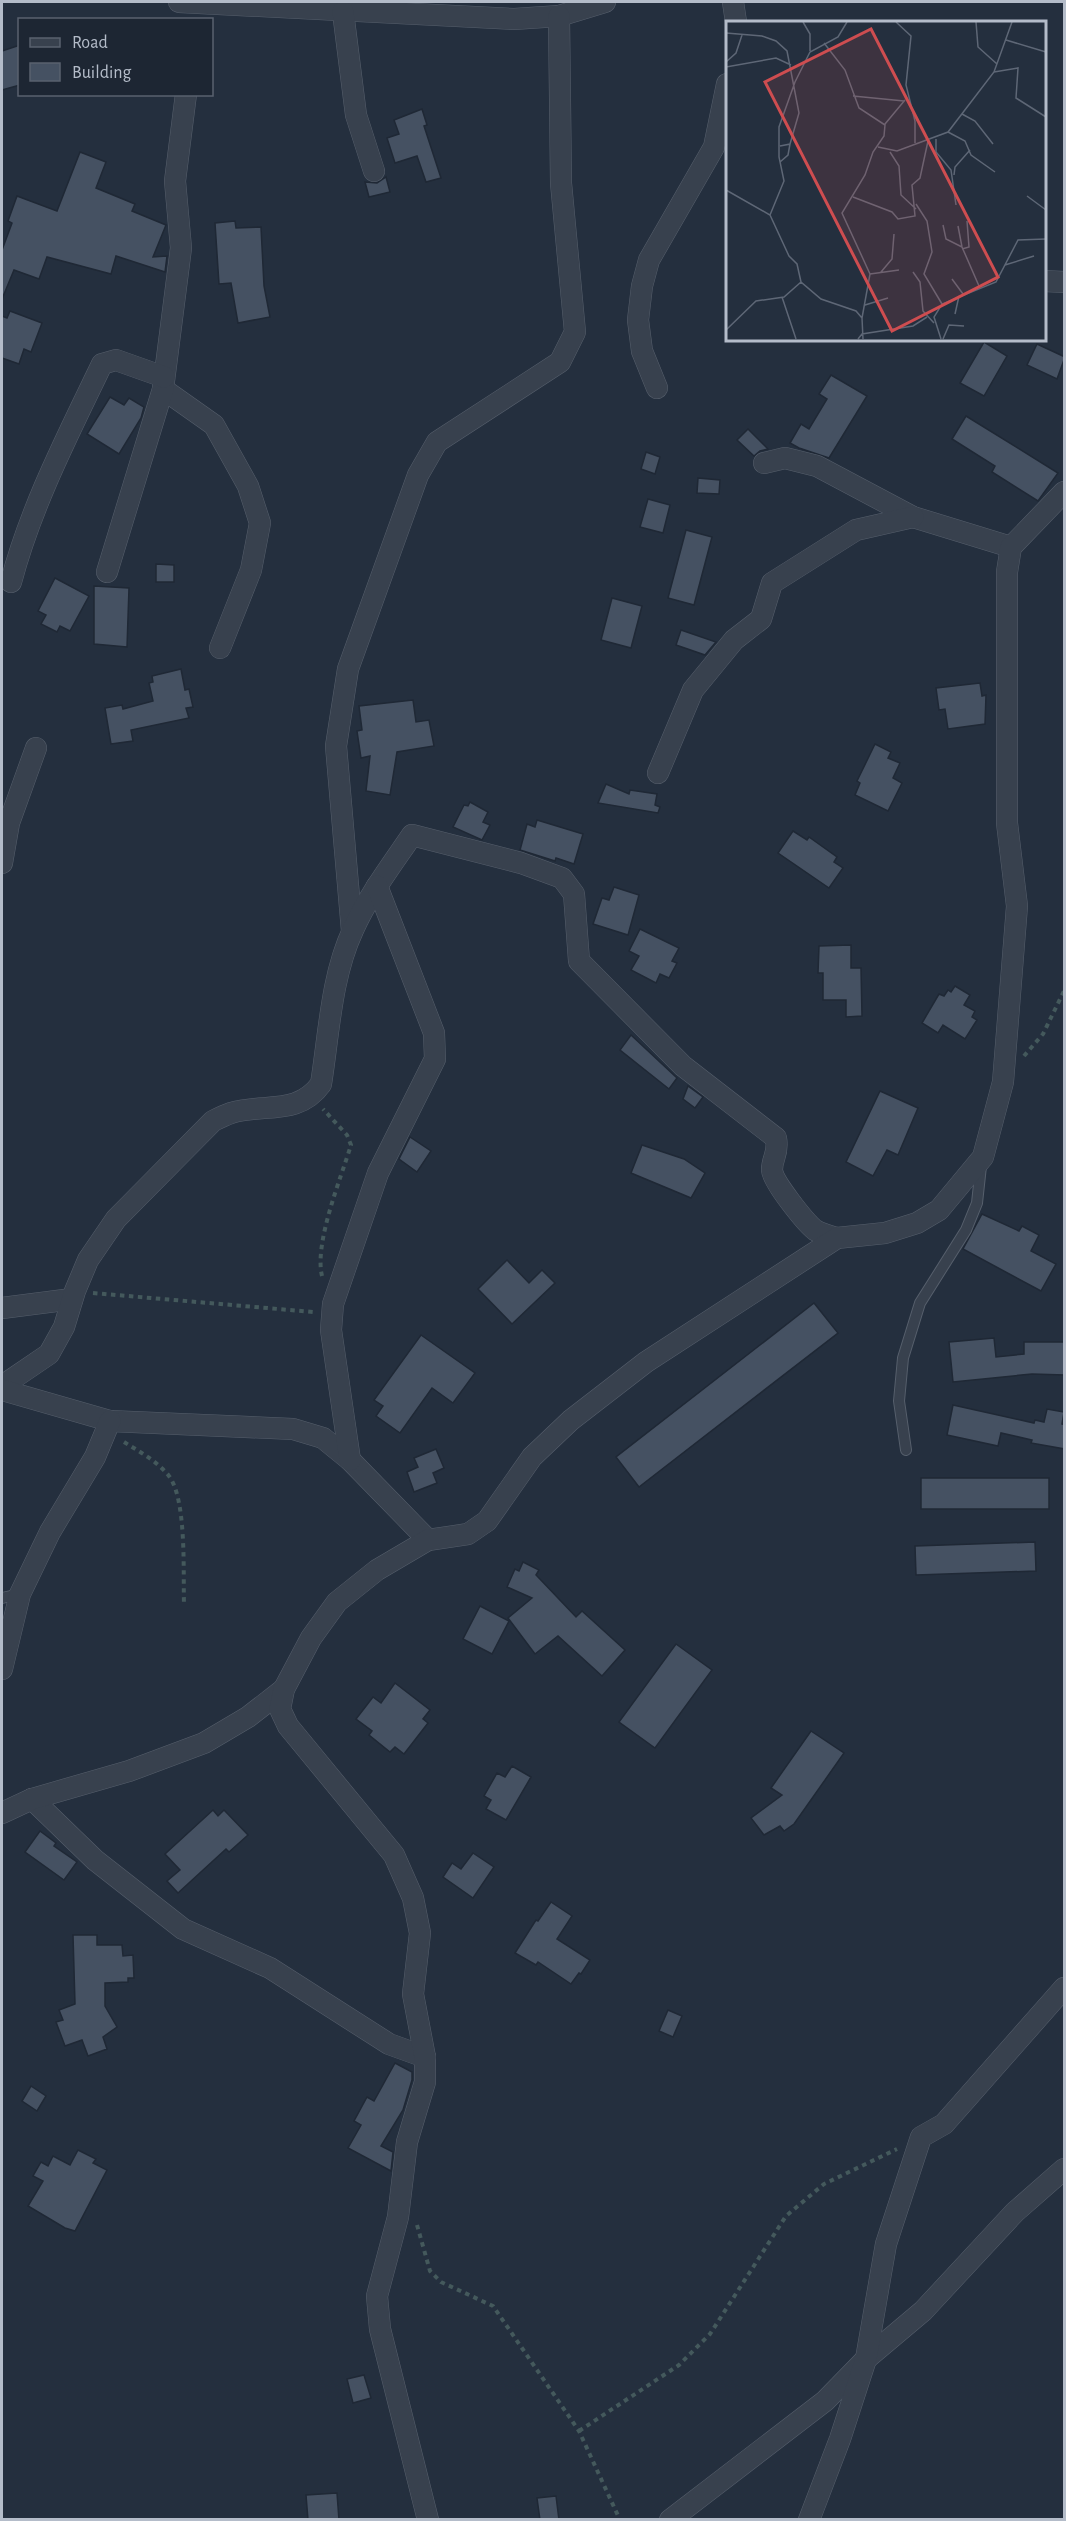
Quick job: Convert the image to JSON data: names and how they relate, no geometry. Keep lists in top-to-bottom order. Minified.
{"legend":["Road","Building"]}
